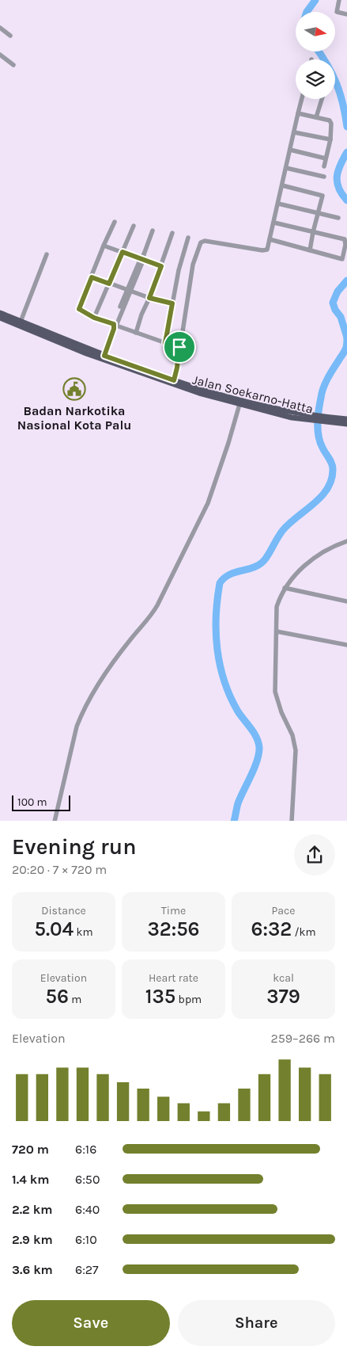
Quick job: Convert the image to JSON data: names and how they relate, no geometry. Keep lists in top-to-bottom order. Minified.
{"streets":{"main road":["Jalan Soekarno-Hatta"]},"places":{"public building":["Badan Narkotika Nasional Kota Palu"]},"scale_bar":"100 m","north":"right","page":{"scale":"100 m","heading":["Evening run","20:20 · 7 × 720 m"],"stats":[["Distance","5.04 km"],["Time","32:56"],["Pace","6:32 /km"],["Elevation","56 m"],["Heart rate","135 bpm"],["kcal","379"]],"chart":["Elevation","259–266 m"],"list":[{"name":"720 m","note":"6:16"},{"name":"1.4 km","note":"6:50"},{"name":"2.2 km","note":"6:40"},{"name":"2.9 km","note":"6:10"},{"name":"3.6 km","note":"6:27"}],"buttons":["Save","Share"]}}
